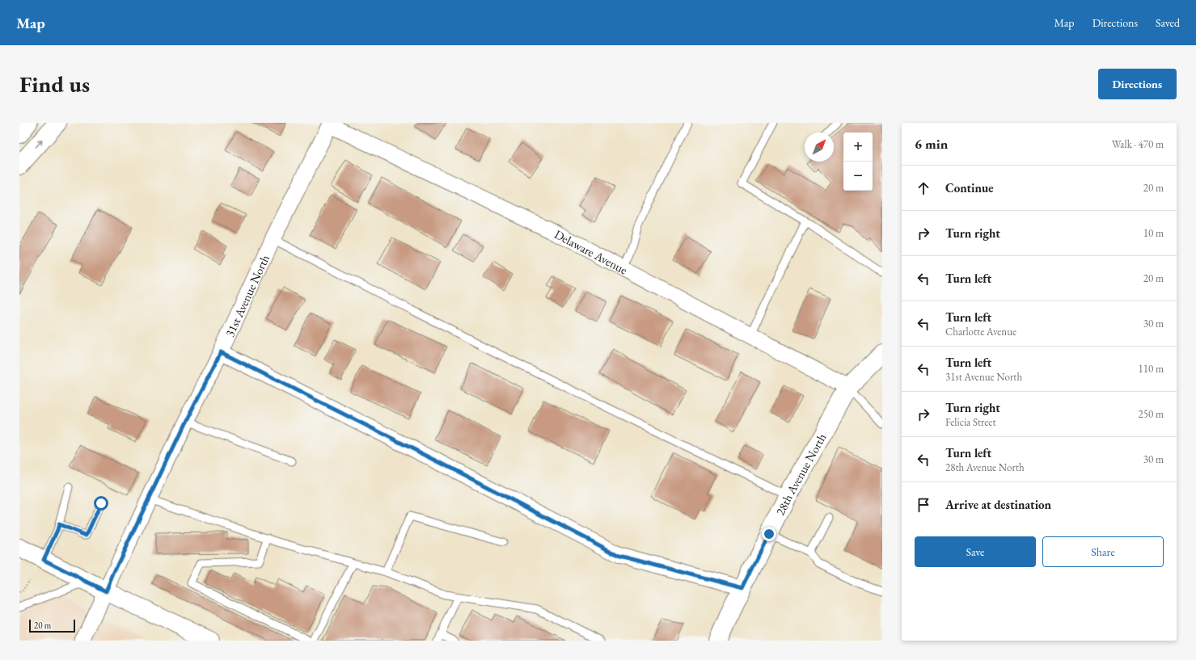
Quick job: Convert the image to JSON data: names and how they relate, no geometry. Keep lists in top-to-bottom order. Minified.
{"streets":{"main road":["28th Avenue North"],"street":["Delaware Avenue","31st Avenue North"]},"crossings":[["Delaware Avenue","31st Avenue North"],["Delaware Avenue","28th Avenue North"]],"scale_bar":"20 m","north":"top right","page":{"header":"Map","nav":["Map","Directions","Saved"],"buttons":["Directions",["Save","Share"]],"title":"Find us","heading":["6 min","Walk · 470 m"],"map_buttons":["+","−"],"list":[["Continue","20 m"],["Turn right","10 m"],["Turn left","20 m"],["Turn left","Charlotte Avenue","30 m"],["Turn left","31st Avenue North","110 m"],["Turn right","Felicia Street","250 m"],["Turn left","28th Avenue North","30 m"],"Arrive at destination"],"scale":"20 m"}}
